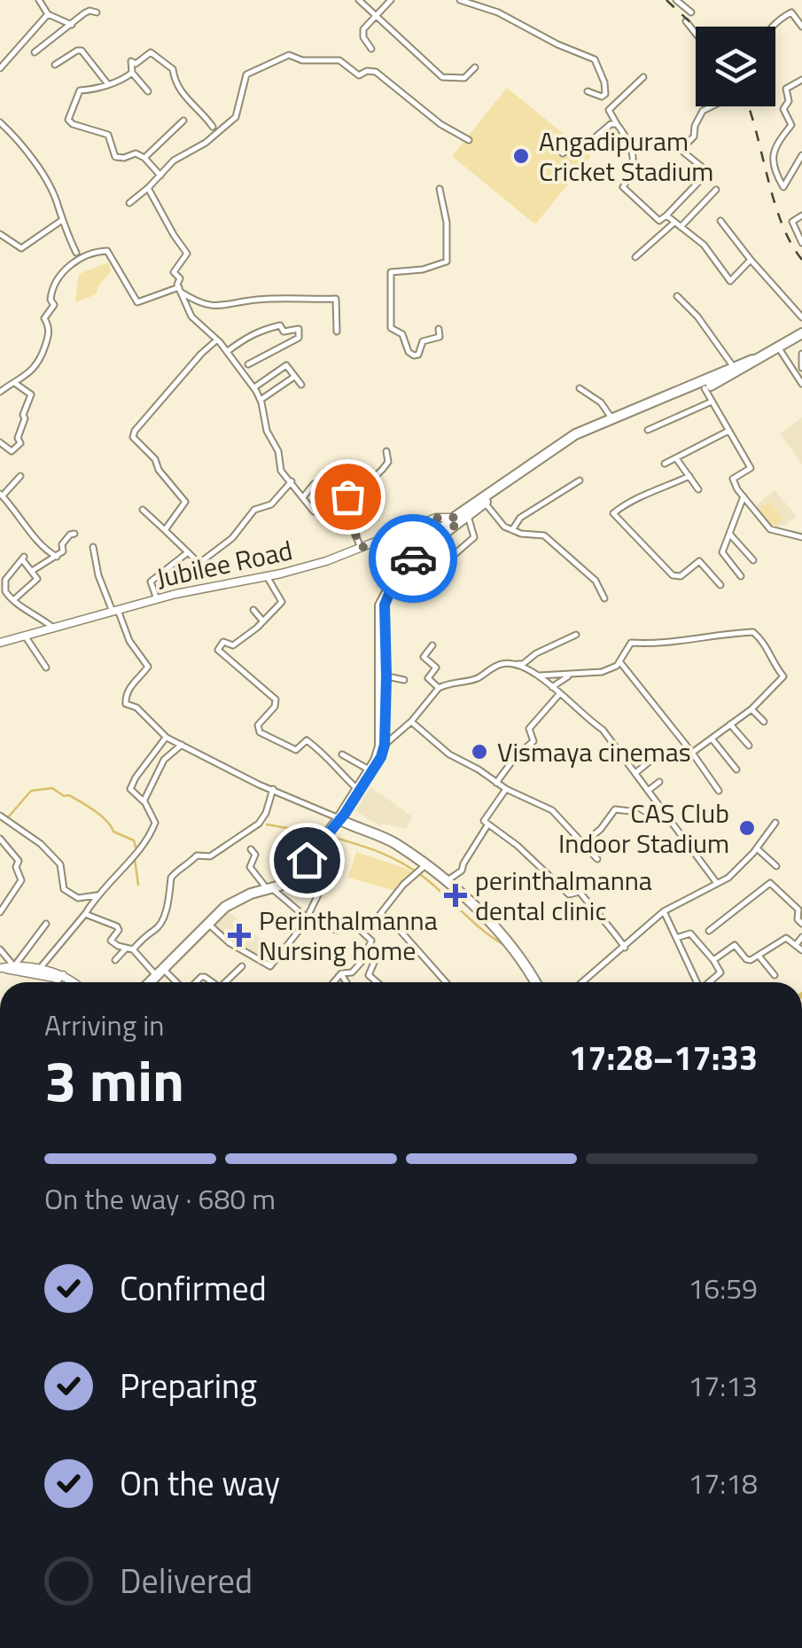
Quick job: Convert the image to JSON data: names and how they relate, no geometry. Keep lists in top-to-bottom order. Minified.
{"streets":{"main road":["Jubilee Road"]},"places":{"other":["Angadipuram Cricket Stadium","Vismaya cinemas","CAS Club Indoor Stadium"],"health":["perinthalmanna dental clinic","Perinthalmanna Nursing home"]},"page":{"heading":["3 min","Arriving in","17:28–17:33"],"bar":"On the way · 680 m","list":[["Confirmed","16:59"],["Preparing","17:13"],["On the way","17:18"],"Delivered"]}}
